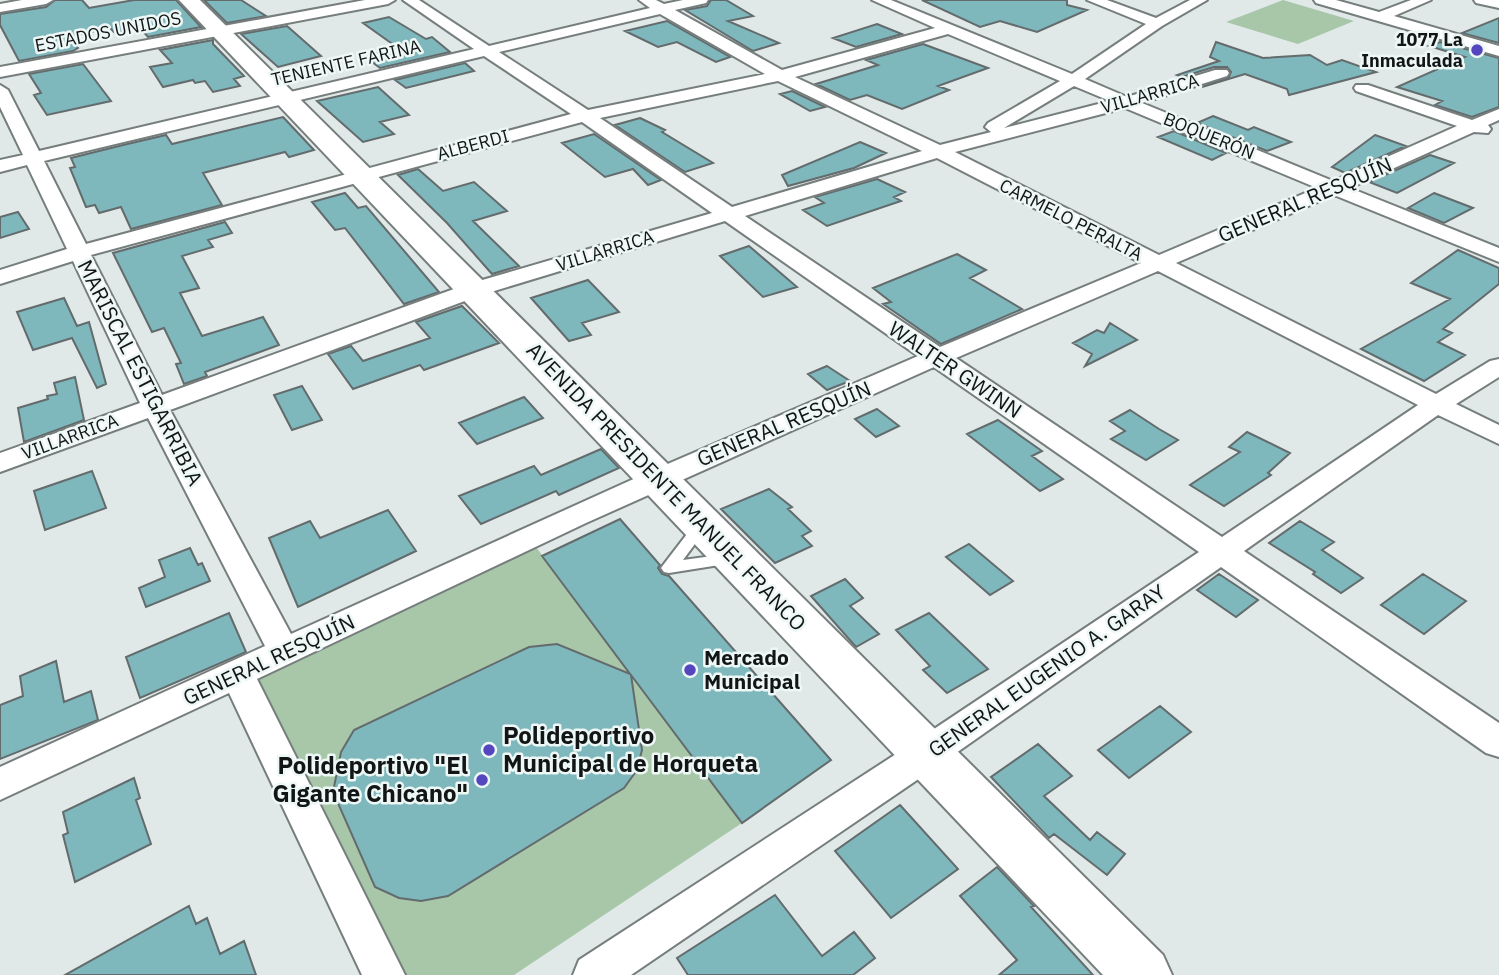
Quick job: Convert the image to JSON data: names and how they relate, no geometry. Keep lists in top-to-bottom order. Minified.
{"streets":{"main road":["AVENIDA PRESIDENTE MANUEL FRANCO"],"street":["ESTADOS UNIDOS","TENIENTE FARINA","VILLARRICA","BOQUERÓN","ALBERDI","GENERAL RESQUÍN","CARMELO PERALTA","WALTER GWINN","MARISCAL ESTIGARRIBIA","GENERAL EUGENIO A. GARAY"]},"crossings":[["ESTADOS UNIDOS","AVENIDA PRESIDENTE MANUEL FRANCO"],["TENIENTE FARINA","CARMELO PERALTA"],["TENIENTE FARINA","WALTER GWINN"],["TENIENTE FARINA","MARISCAL ESTIGARRIBIA"],["TENIENTE FARINA","AVENIDA PRESIDENTE MANUEL FRANCO"],["VILLARRICA","BOQUERÓN"],["VILLARRICA","CARMELO PERALTA"],["VILLARRICA","WALTER GWINN"],["VILLARRICA","MARISCAL ESTIGARRIBIA"],["VILLARRICA","AVENIDA PRESIDENTE MANUEL FRANCO"],["BOQUERÓN","ALBERDI"],["BOQUERÓN","GENERAL RESQUÍN"],["ALBERDI","CARMELO PERALTA"],["ALBERDI","WALTER GWINN"],["ALBERDI","MARISCAL ESTIGARRIBIA"],["ALBERDI","AVENIDA PRESIDENTE MANUEL FRANCO"],["GENERAL RESQUÍN","CARMELO PERALTA"],["GENERAL RESQUÍN","WALTER GWINN"],["GENERAL RESQUÍN","MARISCAL ESTIGARRIBIA"],["GENERAL RESQUÍN","AVENIDA PRESIDENTE MANUEL FRANCO"],["CARMELO PERALTA","GENERAL EUGENIO A. GARAY"],["WALTER GWINN","GENERAL EUGENIO A. GARAY"],["AVENIDA PRESIDENTE MANUEL FRANCO","GENERAL EUGENIO A. GARAY"]],"places":["1077 La Inmaculada","Mercado Municipal","Polideportivo Municipal de Horqueta","Polideportivo \"El Gigante Chicano\""]}
